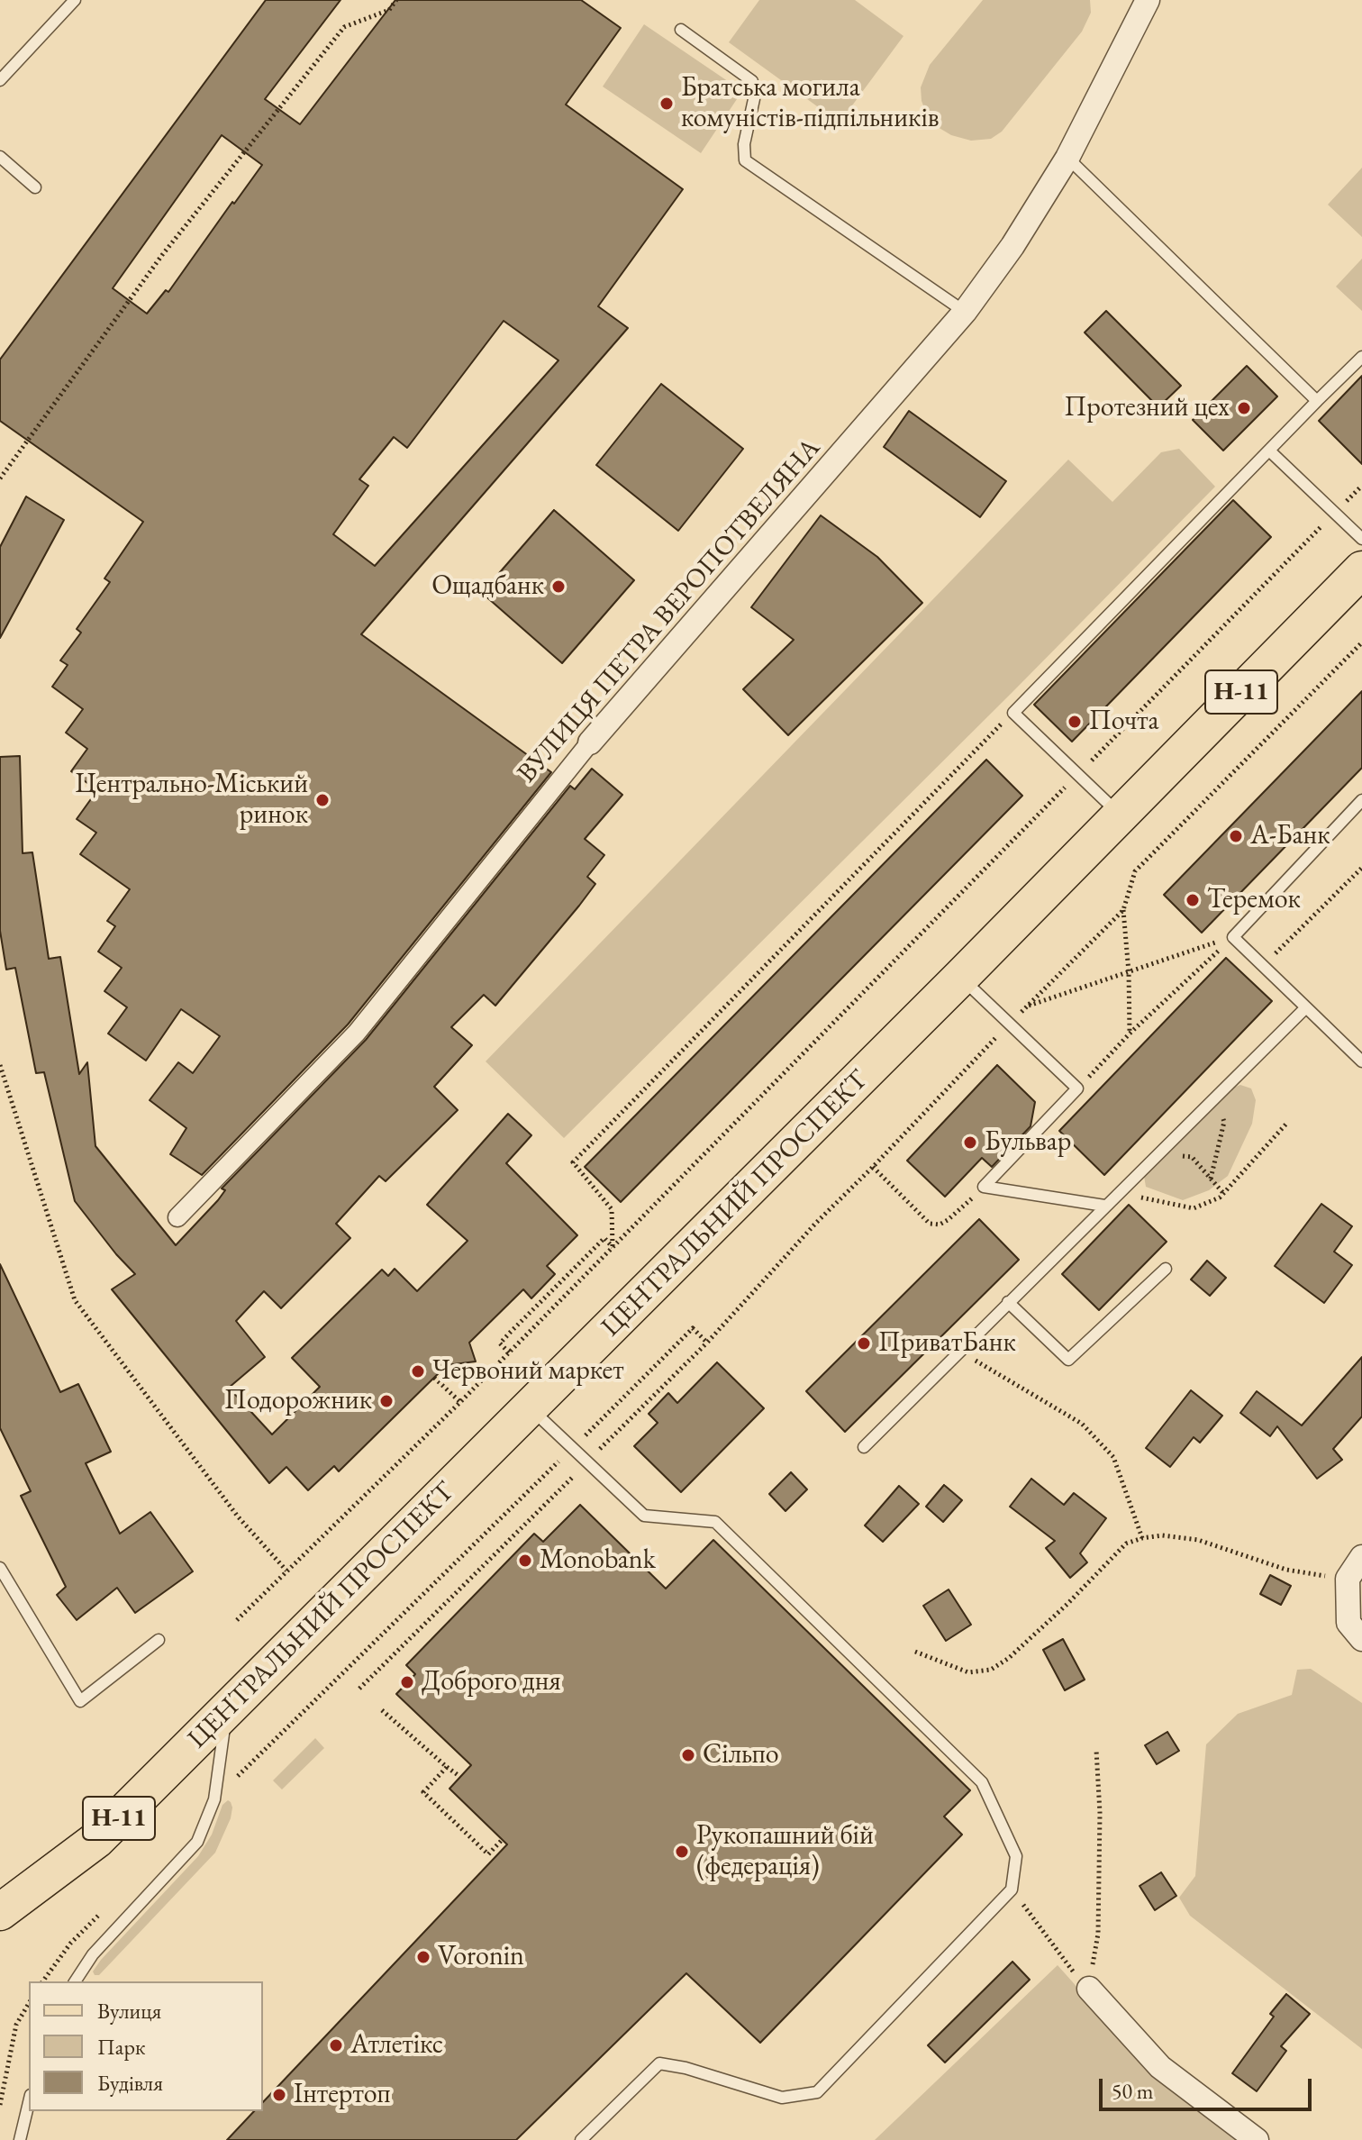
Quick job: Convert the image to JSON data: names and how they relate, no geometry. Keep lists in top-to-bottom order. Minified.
{"streets":{"main road":["Н-11","ЦЕНТРАЛЬНИЙ ПРОСПЕКТ"],"street":["ВУЛИЦЯ ПЕТРА ВЕРОПОТВЕЛЯНА"]},"places":["Братська могила комуністів-підпільників","Протезний цех","Ощадбанк","Почта","Центрально-Міський ринок","А-Банк","Теремок","Бульвар","ПриватБанк","Червоний маркет","Подорожник","Monobank","Доброго дня","Сільпо","Рукопашний бій (федерація)","Voronin","Атлетікс","Інтертоп"],"legend":["Вулиця","Парк","Будівля"],"scale_bar":"50 m"}
